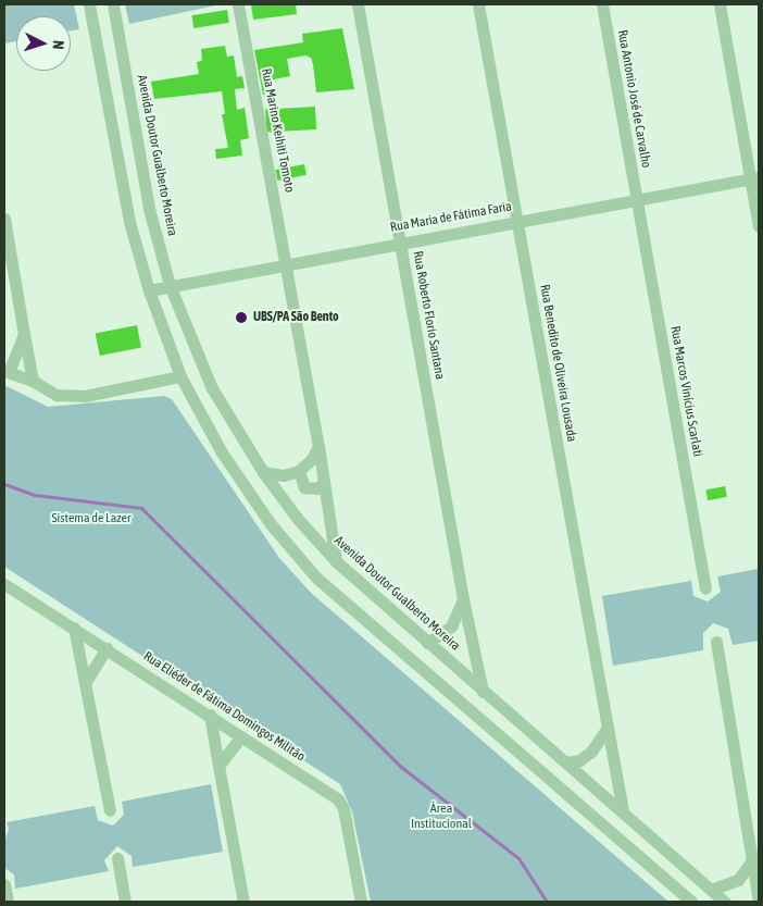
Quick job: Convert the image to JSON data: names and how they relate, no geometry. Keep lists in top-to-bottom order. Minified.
{"streets":{"street":["Rua Antonio José de Carvalho","Rua Marino Keihiti Tomoto","Avenida Doutor Gualberto Moreira","Rua Maria de Fátima Faria","Rua Roberto Florio Santana","Rua Benedito de Oliveira Lousada","Rua Marcos Vinícius Scarlati","Rua Eliéder de Fátima Domingos Militão"]},"crossings":[["Rua Antonio José de Carvalho","Rua Maria de Fátima Faria"],["Rua Antonio José de Carvalho","Rua Marcos Vinícius Scarlati"],["Rua Marino Keihiti Tomoto","Avenida Doutor Gualberto Moreira"],["Rua Marino Keihiti Tomoto","Rua Maria de Fátima Faria"],["Avenida Doutor Gualberto Moreira","Rua Maria de Fátima Faria"],["Avenida Doutor Gualberto Moreira","Rua Roberto Florio Santana"],["Avenida Doutor Gualberto Moreira","Rua Benedito de Oliveira Lousada"],["Rua Maria de Fátima Faria","Rua Roberto Florio Santana"],["Rua Maria de Fátima Faria","Rua Benedito de Oliveira Lousada"],["Rua Maria de Fátima Faria","Rua Marcos Vinícius Scarlati"]],"parks":["Sistema de Lazer","Área Institucional"],"places":["UBS/PA São Bento"],"north":"right"}
